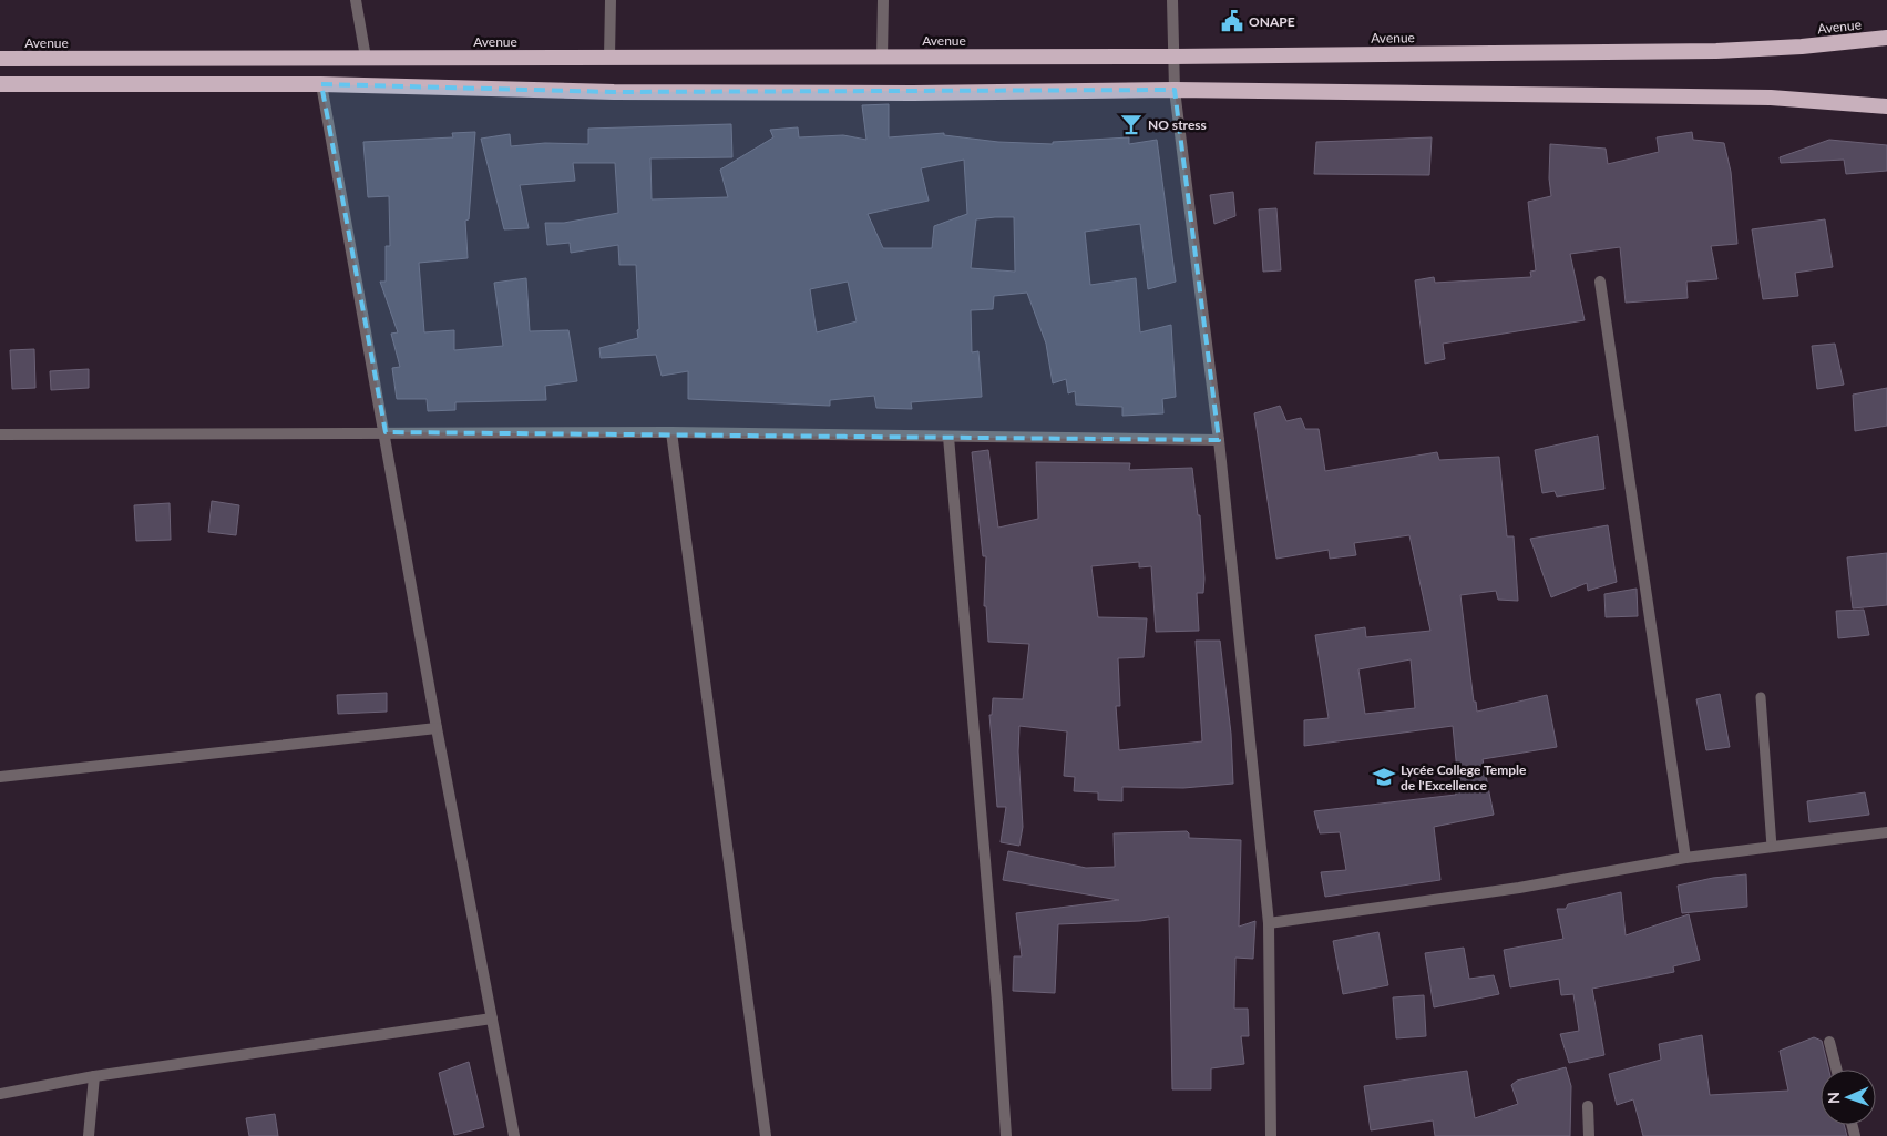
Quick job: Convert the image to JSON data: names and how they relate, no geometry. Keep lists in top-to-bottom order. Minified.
{"streets":{"highway":["Avenue"]},"places":{"public building":["ONAPE"],"bar":["NO stress"],"school or university":["Lycée College Temple de l'Excellence"]},"north":"left"}
